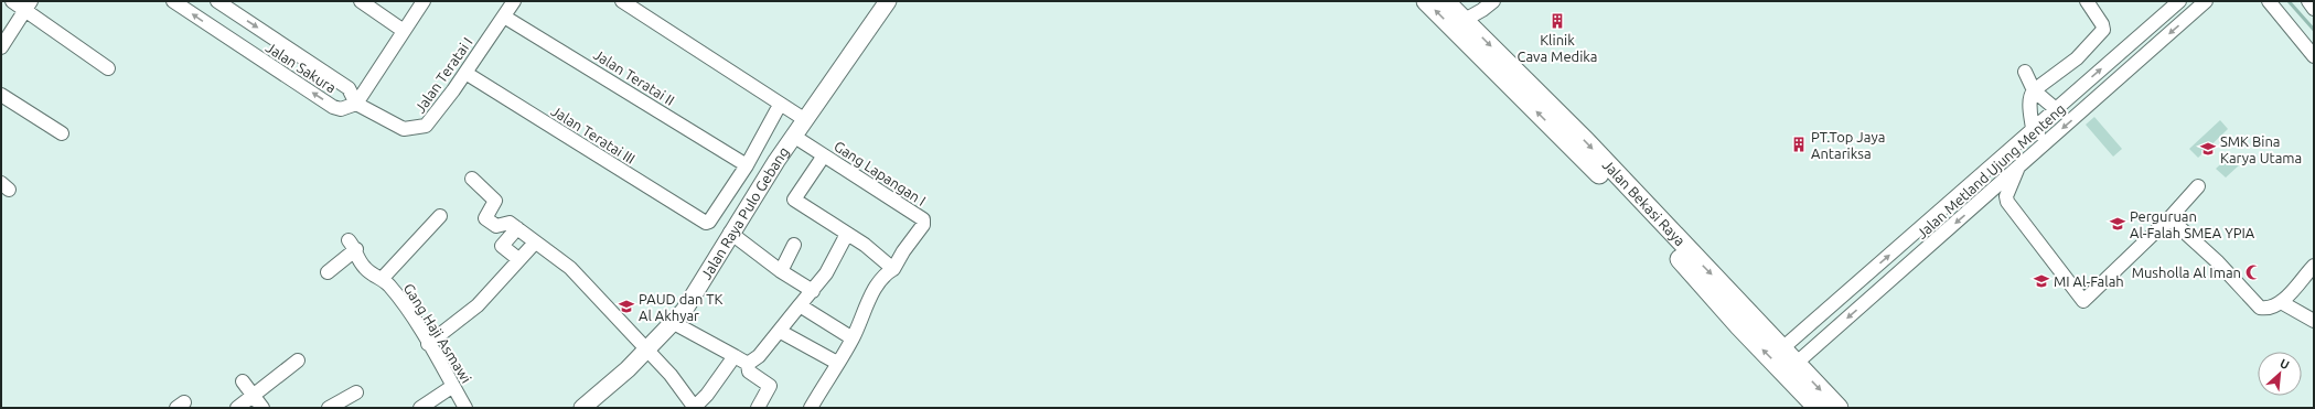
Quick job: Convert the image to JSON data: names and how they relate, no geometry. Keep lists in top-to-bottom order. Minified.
{"streets":{"highway":["Jalan Bekasi Raya"],"main road":["Jalan Raya Pulo Gebang"],"street":["Jalan Sakura","Jalan Teratai I","Jalan Teratai II","Jalan Teratai III","Jalan Metland Ujung Menteng","Gang Lapangan I","Gang Haji Asmawi"]},"crossings":[["Jalan Sakura","Jalan Teratai I"],["Jalan Teratai I","Jalan Teratai II"],["Jalan Teratai I","Jalan Teratai III"],["Jalan Teratai II","Jalan Teratai III"],["Jalan Metland Ujung Menteng","Jalan Bekasi Raya"],["Gang Lapangan I","Jalan Raya Pulo Gebang"]],"places":{"building":["Klinik Cava Medika","PT.Top Jaya Antariksa"],"school or university":["SMK Bina Karya Utama","Perguruan Al-Falah SMEA YPIA","MI Al-Falah","PAUD dan TK Al Akhyar"],"mosque":["Musholla Al Iman"]},"north":"top right"}
